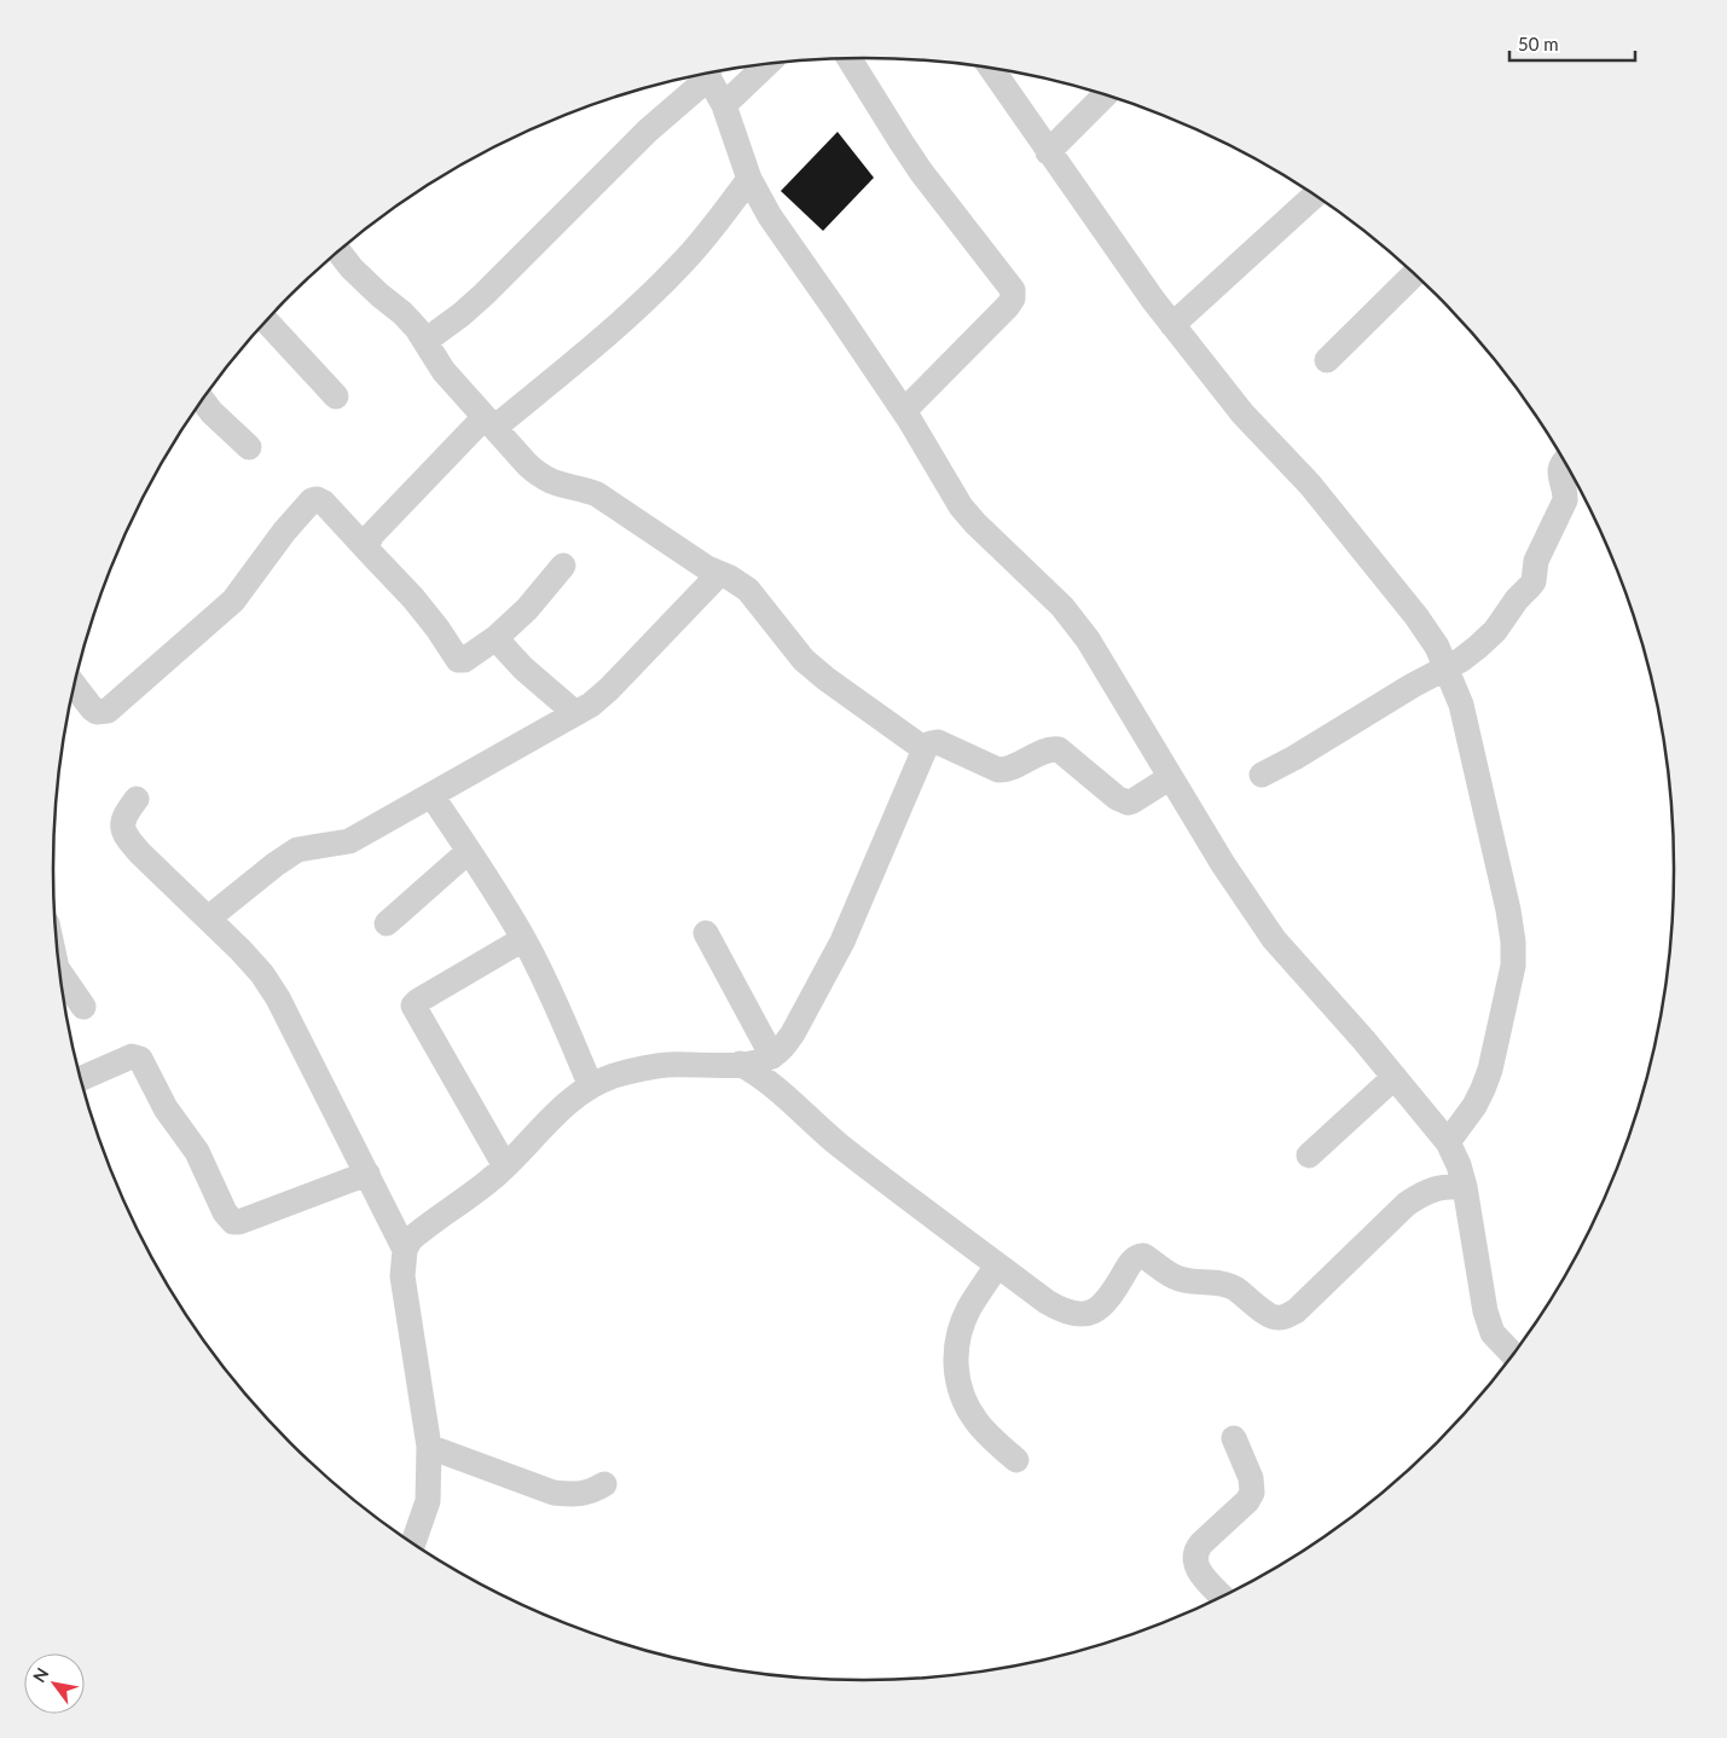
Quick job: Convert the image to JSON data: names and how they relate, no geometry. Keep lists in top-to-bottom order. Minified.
{"scale_bar":"50 m","north":"top left"}
